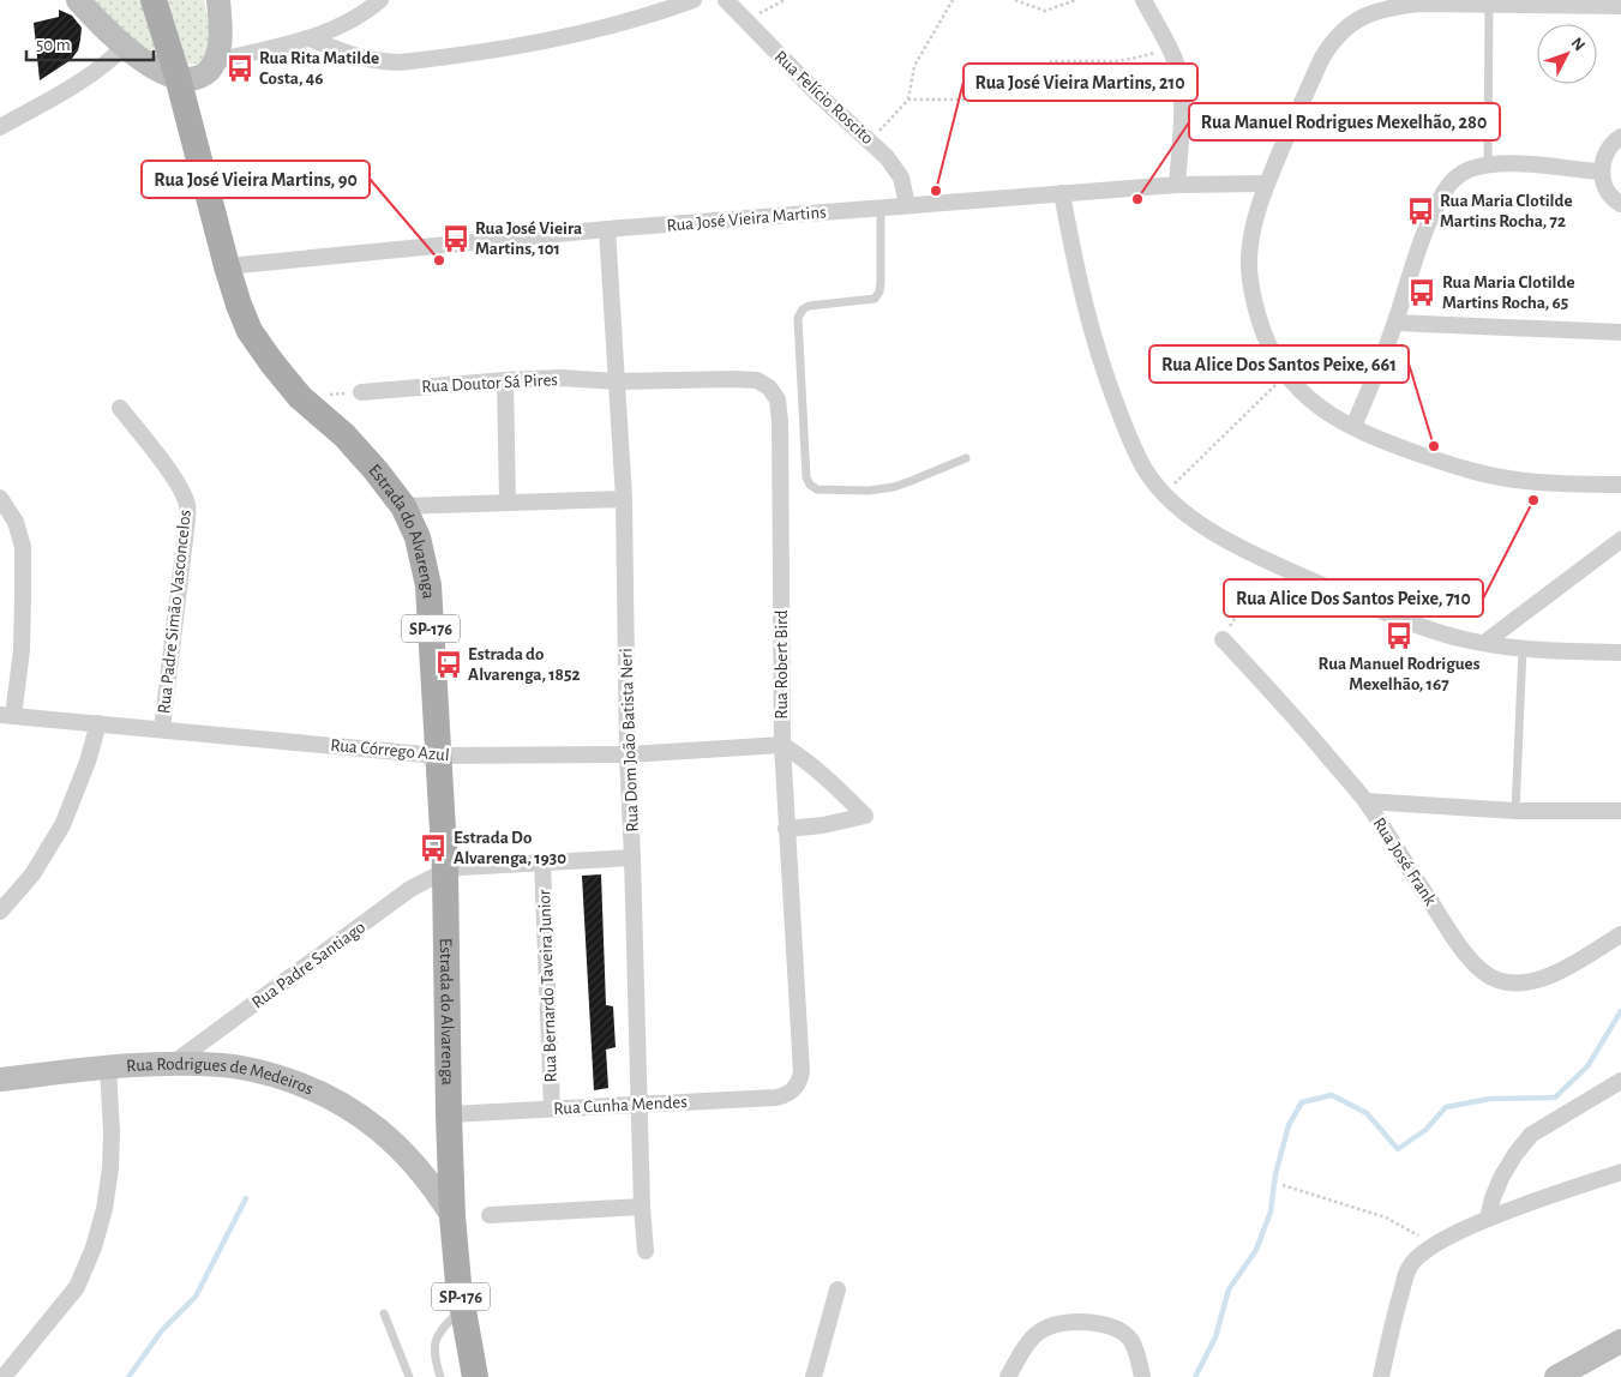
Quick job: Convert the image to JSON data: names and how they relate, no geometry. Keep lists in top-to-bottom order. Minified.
{"streets":{"main road":["Estrada do Alvarenga","SP-176"],"street":["Rua Felício Roscito","Rua José Vieira Martins","Rua Doutor Sá Pires","Rua Padre Simão Vasconcelos","Rua Robert Bird","Rua Dom João Batista Neri","Rua Córrego Azul","Rua José Frank","Rua Padre Santiago","Rua Bernardo Taveira Junior","Rua Rodrigues de Medeiros","Rua Cunha Mendes"]},"crossings":[["Rua Felício Roscito","Rua José Vieira Martins"],["Rua José Vieira Martins","Estrada do Alvarenga"],["Rua José Vieira Martins","Rua Dom João Batista Neri"],["Rua Doutor Sá Pires","Rua Robert Bird"],["Rua Doutor Sá Pires","Rua Dom João Batista Neri"],["Estrada do Alvarenga","Rua Córrego Azul"],["Estrada do Alvarenga","Rua Padre Santiago"],["Estrada do Alvarenga","Rua Rodrigues de Medeiros"],["Estrada do Alvarenga","Rua Cunha Mendes"],["Rua Padre Simão Vasconcelos","Rua Córrego Azul"],["Rua Robert Bird","Rua Dom João Batista Neri"],["Rua Robert Bird","Rua Córrego Azul"],["Rua Robert Bird","Rua Cunha Mendes"],["Rua Dom João Batista Neri","Rua Córrego Azul"],["Rua Dom João Batista Neri","Rua Padre Santiago"],["Rua Dom João Batista Neri","Rua Cunha Mendes"],["Rua Padre Santiago","Rua Bernardo Taveira Junior"],["Rua Padre Santiago","Rua Rodrigues de Medeiros"],["Rua Bernardo Taveira Junior","Rua Cunha Mendes"]],"places":{"bus stop":["Rua Rita Matilde Costa, 46","Rua Maria Clotilde Martins Rocha, 72","Rua José Vieira Martins, 101","Rua Maria Clotilde Martins Rocha, 65","Rua Manuel Rodrigues Mexelhão, 167","Estrada do Alvarenga, 1852","Estrada Do Alvarenga, 1930"],"other":["Rua José Vieira Martins, 210","Rua Manuel Rodrigues Mexelhão, 280","Rua José Vieira Martins, 90","Rua Alice Dos Santos Peixe, 661","Rua Alice Dos Santos Peixe, 710"]},"scale_bar":"50 m","north":"top right"}
